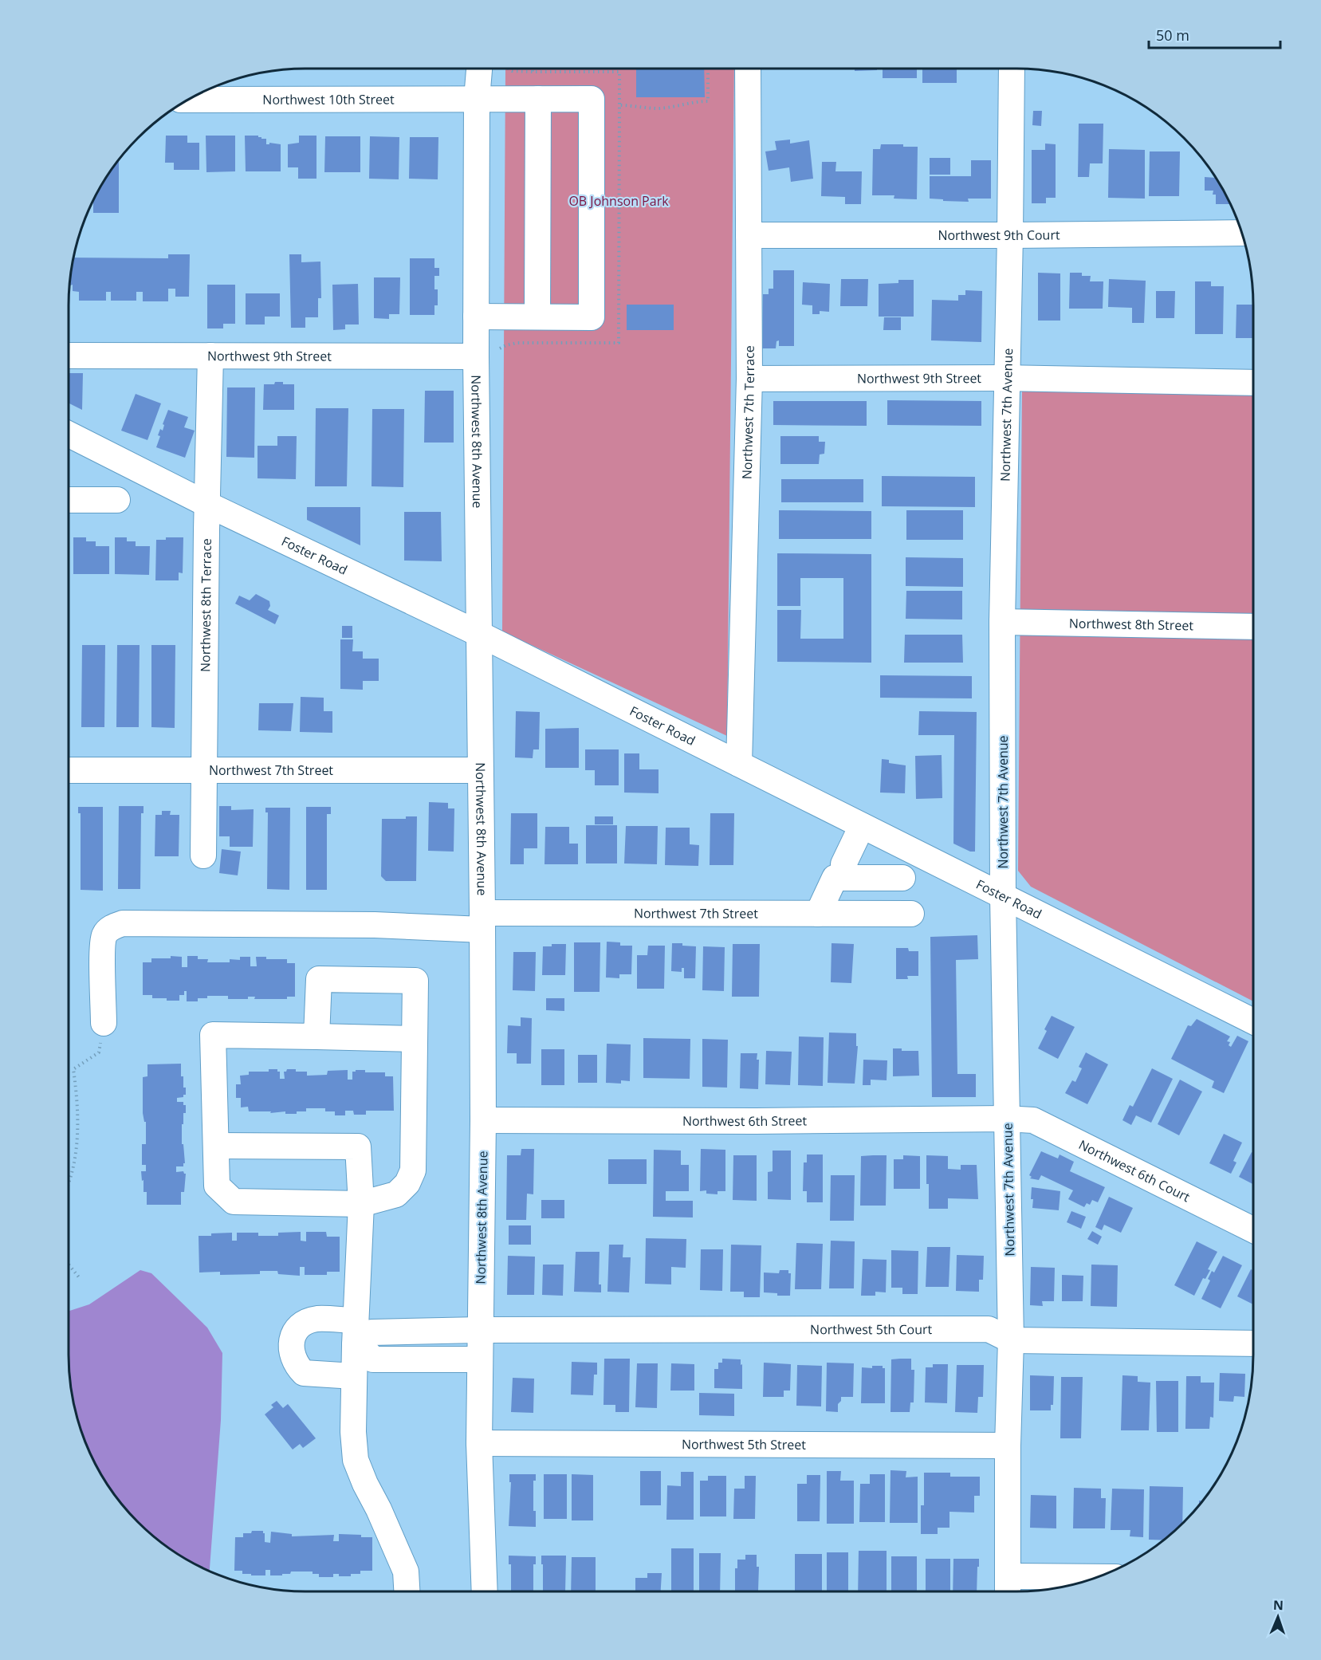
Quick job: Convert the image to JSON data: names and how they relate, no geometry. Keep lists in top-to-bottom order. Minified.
{"streets":{"street":["Northwest 10th Street","Northwest 9th Court","Northwest 9th Street","Northwest 7th Terrace","Northwest 7th Avenue","Northwest 8th Avenue","Foster Road","Northwest 8th Terrace","Northwest 8th Street","Northwest 7th Street","Northwest 6th Street","Northwest 6th Court","Northwest 5th Court","Northwest 5th Street"]},"crossings":[["Northwest 10th Street","Northwest 8th Avenue"],["Northwest 9th Court","Northwest 7th Terrace"],["Northwest 9th Court","Northwest 7th Avenue"],["Northwest 9th Street","Northwest 7th Terrace"],["Northwest 9th Street","Northwest 7th Avenue"],["Northwest 9th Street","Northwest 8th Avenue"],["Northwest 9th Street","Northwest 8th Terrace"],["Northwest 7th Terrace","Foster Road"],["Northwest 7th Avenue","Foster Road"],["Northwest 7th Avenue","Northwest 8th Street"],["Northwest 7th Avenue","Northwest 6th Street"],["Northwest 7th Avenue","Northwest 6th Court"],["Northwest 7th Avenue","Northwest 5th Court"],["Northwest 7th Avenue","Northwest 5th Street"],["Northwest 8th Avenue","Foster Road"],["Northwest 8th Avenue","Northwest 7th Street"],["Northwest 8th Avenue","Northwest 6th Street"],["Northwest 8th Avenue","Northwest 5th Court"],["Northwest 8th Avenue","Northwest 5th Street"],["Foster Road","Northwest 8th Terrace"],["Northwest 8th Terrace","Northwest 7th Street"],["Northwest 6th Street","Northwest 6th Court"]],"parks":["OB Johnson Park"],"scale_bar":"50 m","north":"top"}
